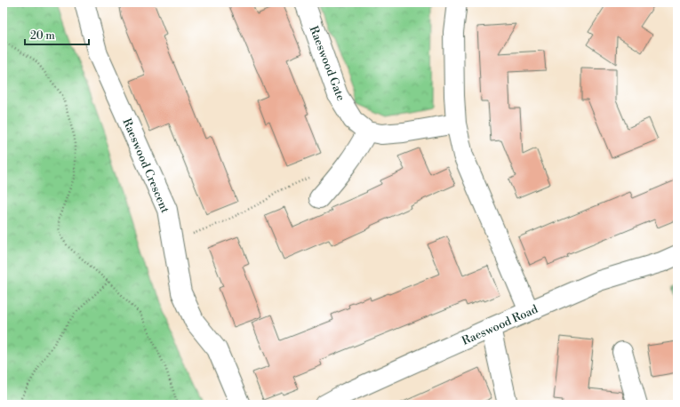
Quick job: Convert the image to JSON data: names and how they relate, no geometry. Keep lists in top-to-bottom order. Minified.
{"streets":{"street":["Raeswood Gate","Raeswood Crescent","Raeswood Road"]},"scale_bar":"20 m"}
